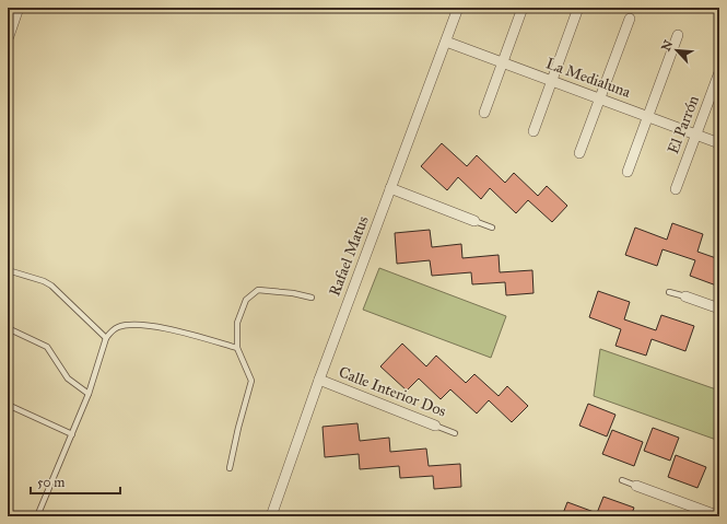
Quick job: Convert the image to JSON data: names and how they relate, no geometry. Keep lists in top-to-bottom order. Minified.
{"streets":{"street":["La Medialuna","El Parrón","Rafael Matus","Calle Interior Dos"]},"crossings":[["La Medialuna","El Parrón"],["La Medialuna","Rafael Matus"],["Rafael Matus","Calle Interior Dos"]],"scale_bar":"50 m","north":"top left"}
